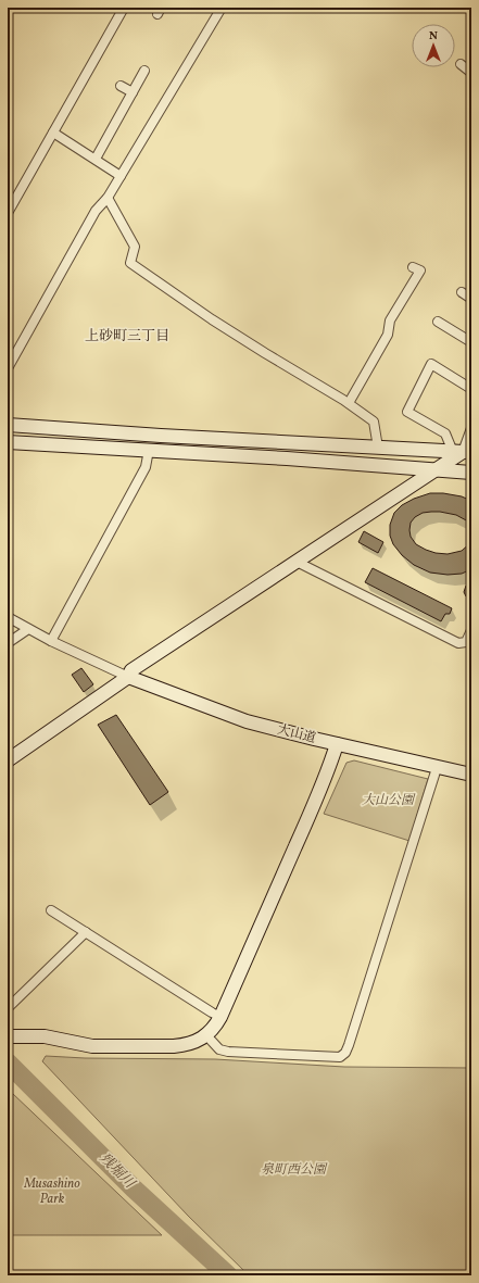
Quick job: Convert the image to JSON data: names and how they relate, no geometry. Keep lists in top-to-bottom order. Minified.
{"streets":{"street":["大山道"]},"districts":["上砂町三丁目"],"water":["残堀川"],"parks":["大山公園","泉町西公園","Musashino Park"],"north":"top"}
